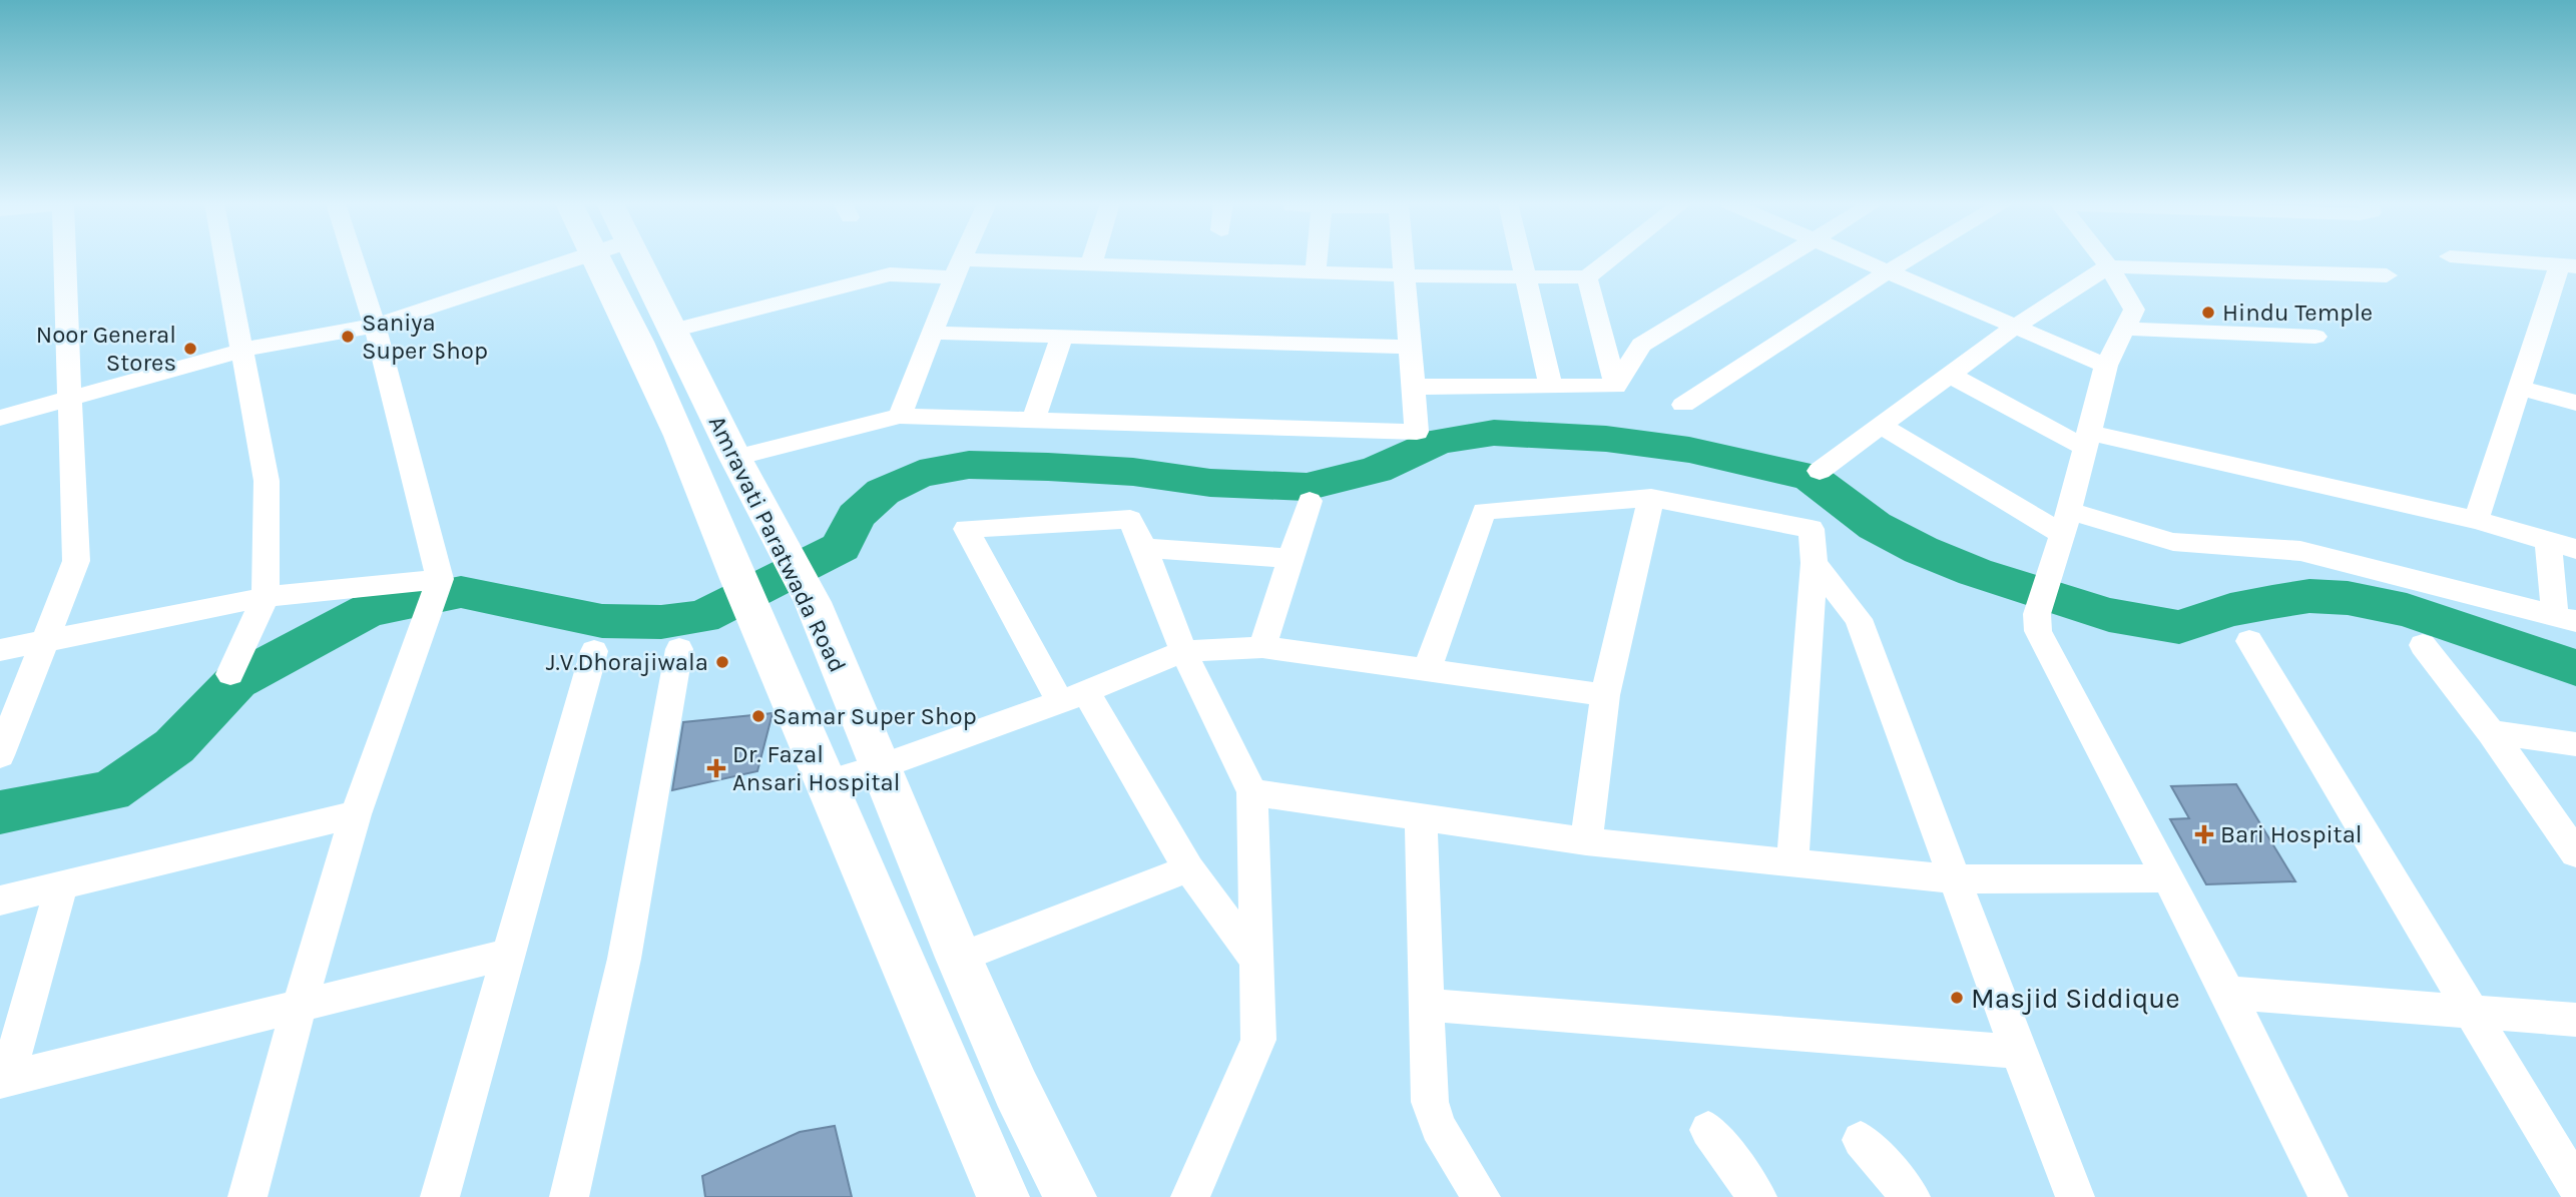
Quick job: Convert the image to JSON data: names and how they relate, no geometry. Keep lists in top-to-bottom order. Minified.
{"streets":{"main road":["Amravati Paratwada Road"]},"places":{"other":["Hindu Temple","Saniya Super Shop","Noor General Stores","J.V.Dhorajiwala","Samar Super Shop","Masjid Siddique"],"health":["Dr. Fazal Ansari Hospital","Bari Hospital"]}}
